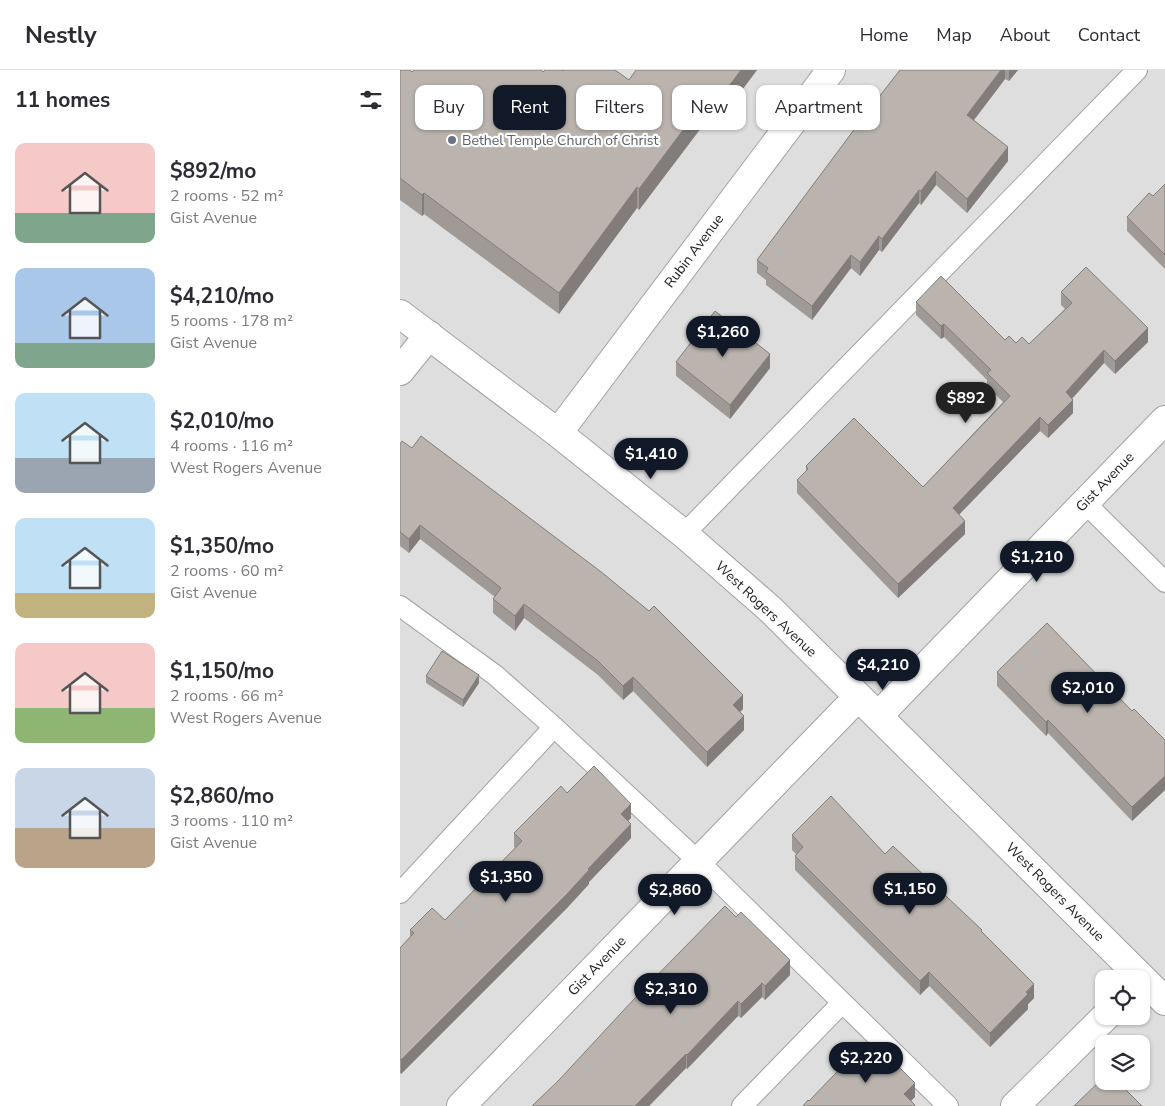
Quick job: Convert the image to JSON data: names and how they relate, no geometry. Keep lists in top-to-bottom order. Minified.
{"streets":{"street":["Rubin Avenue","Gist Avenue","West Rogers Avenue"]},"crossings":[["Rubin Avenue","West Rogers Avenue"],["Gist Avenue","West Rogers Avenue"]],"places":["Bethel Temple Church of Christ"],"page":{"header":"Nestly","nav":["Home","Map","About","Contact"],"heading":"11 homes","chip":["Buy","Rent","Filters","New","Apartment"],"list":[{"name":"$892/mo","note":"2 rooms · 52 m² · Gist Avenue"},{"name":"$4,210/mo","note":"5 rooms · 178 m² · Gist Avenue"},{"name":"$2,010/mo","note":"4 rooms · 116 m² · West Rogers Avenue"},{"name":"$1,350/mo","note":"2 rooms · 60 m² · Gist Avenue"},{"name":"$1,150/mo","note":"2 rooms · 66 m² · West Rogers Avenue"},{"name":"$2,860/mo","note":"3 rooms · 110 m² · Gist Avenue"}],"price":["$1,260","$892","$1,410","$1,210","$4,210","$2,010","$1,350","$1,150","$2,860","$2,310","$2,220"]}}
